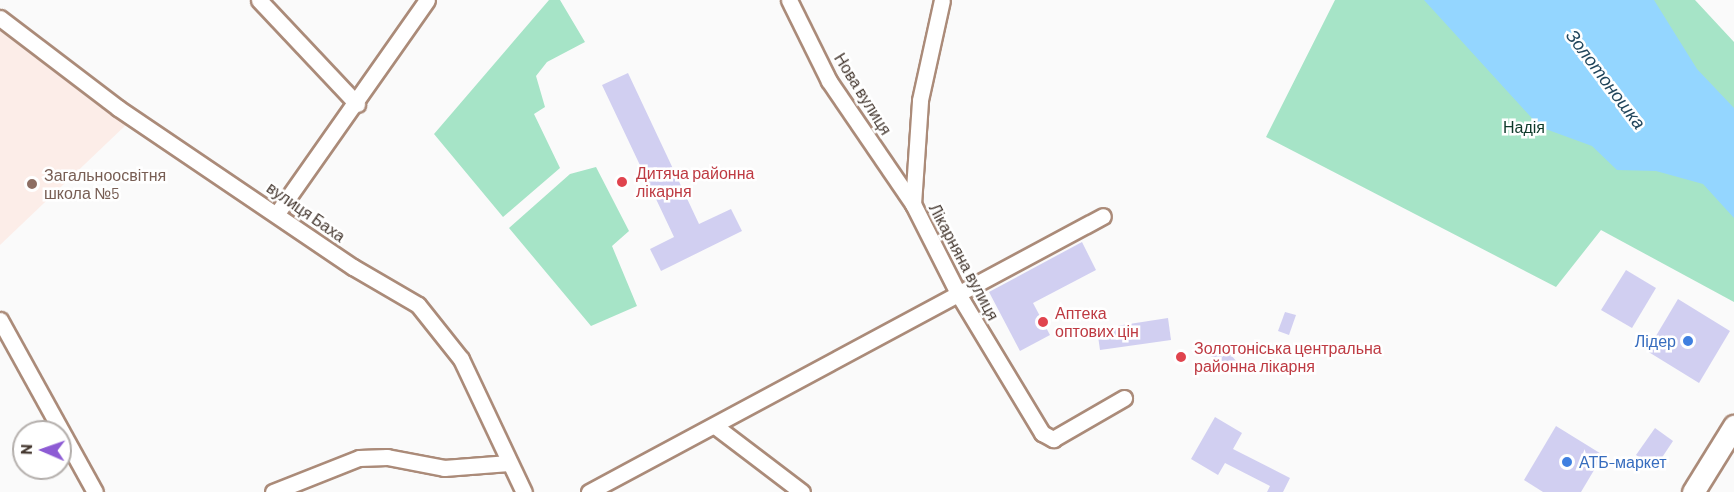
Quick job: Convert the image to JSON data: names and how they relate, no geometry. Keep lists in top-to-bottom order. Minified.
{"streets":{"street":["Нова вулиця","вулиця Баха","Лікарняна вулиця"]},"crossings":[["Нова вулиця","Лікарняна вулиця"]],"water":["Золотоношка"],"parks":["Надія"],"places":["Дитяча районна лікарня","Загальноосвітня школа №5","Аптека оптових цін","Лідер","Золотоніська центральна районна лікарня","АТБ-маркет"],"north":"left"}
